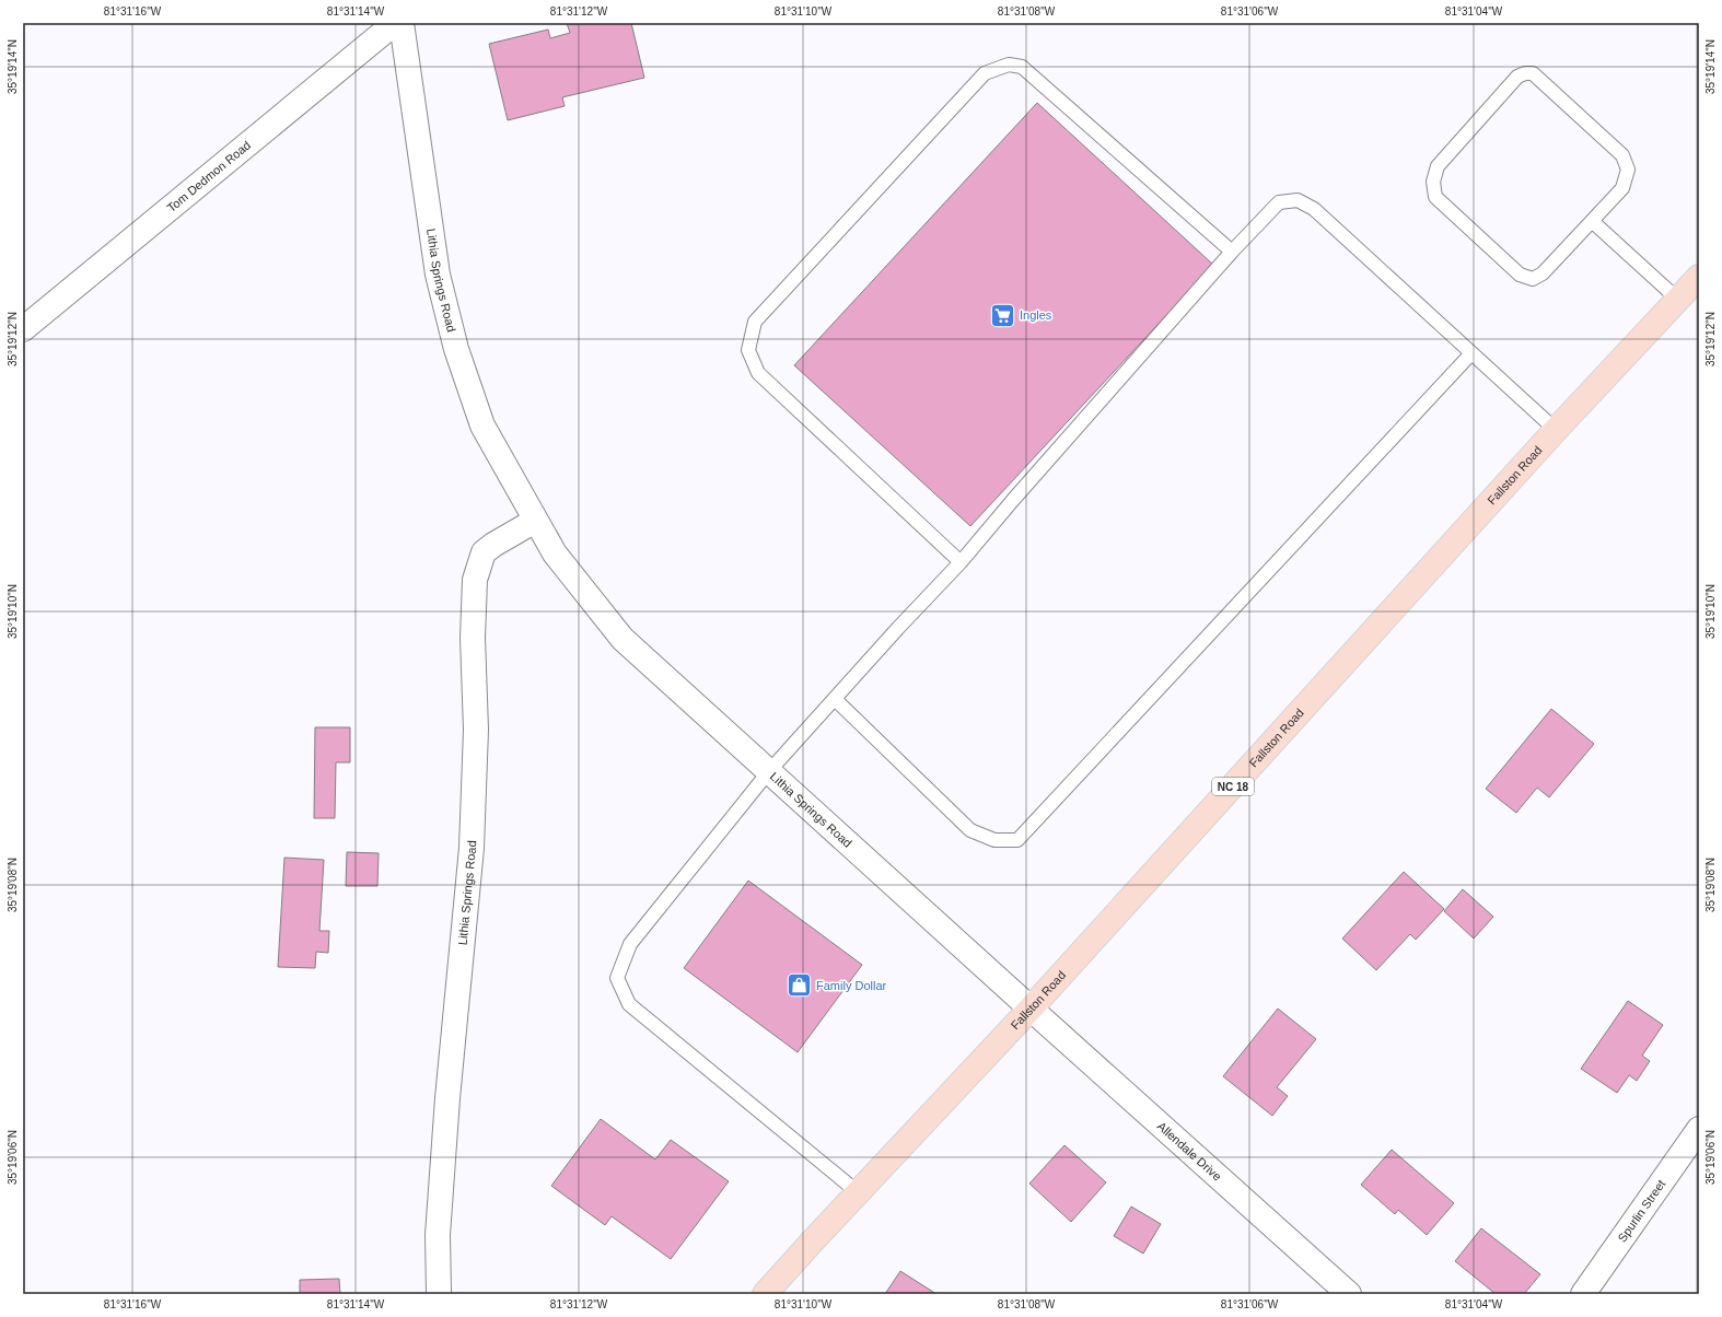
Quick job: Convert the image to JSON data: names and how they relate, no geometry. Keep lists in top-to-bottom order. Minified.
{"streets":{"main road":["Fallston Road","NC 18"],"street":["Tom Dedmon Road","Lithia Springs Road","Allendale Drive","Spurlin Street"]},"crossings":[["Lithia Springs Road","Fallston Road"],["Lithia Springs Road","Allendale Drive"],["Fallston Road","Allendale Drive"]],"places":{"supermarket":["Ingles"],"shop":["Family Dollar"]},"coordinates":["81°31'16\"W","81°31'14\"W","81°31'12\"W","81°31'10\"W","81°31'08\"W","81°31'06\"W","81°31'04\"W","35°19'14\"N","35°19'12\"N","35°19'10\"N","35°19'08\"N","35°19'06\"N"]}
